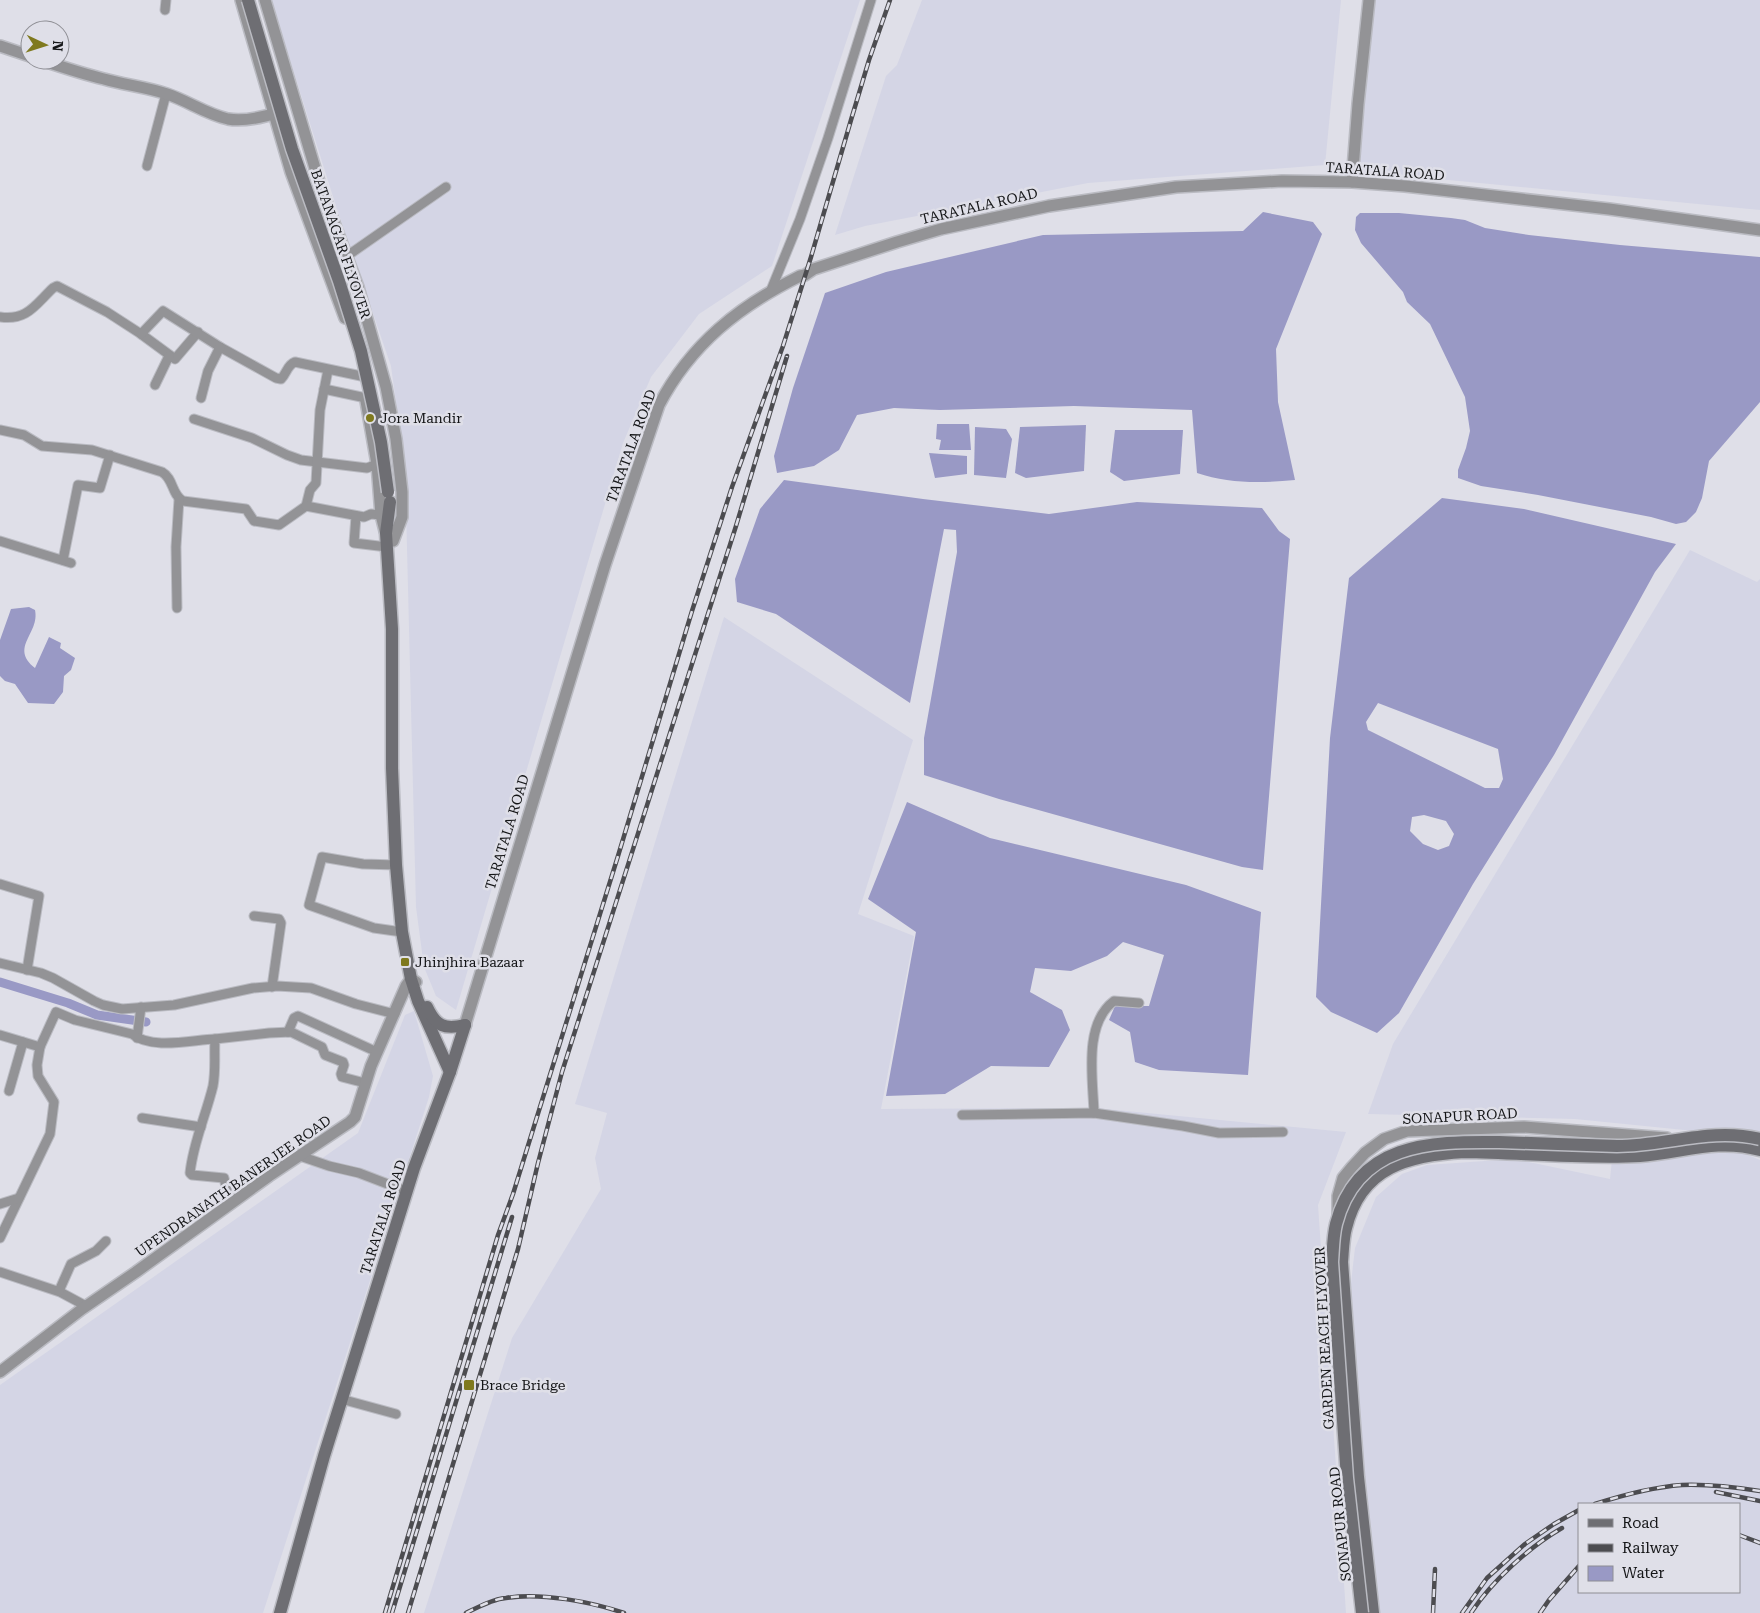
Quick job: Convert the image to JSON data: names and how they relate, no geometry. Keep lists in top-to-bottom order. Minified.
{"streets":{"main road":["TARATALA ROAD","BATANAGAR FLYOVER","GARDEN REACH FLYOVER"],"street":["SONAPUR ROAD","UPENDRANATH BANERJEE ROAD"]},"crossings":[["SONAPUR ROAD","GARDEN REACH FLYOVER"]],"places":{"other":["Jora Mandir"],"transit":["Jhinjhira Bazaar","Brace Bridge"]},"legend":["Road","Railway","Water"],"north":"right"}
